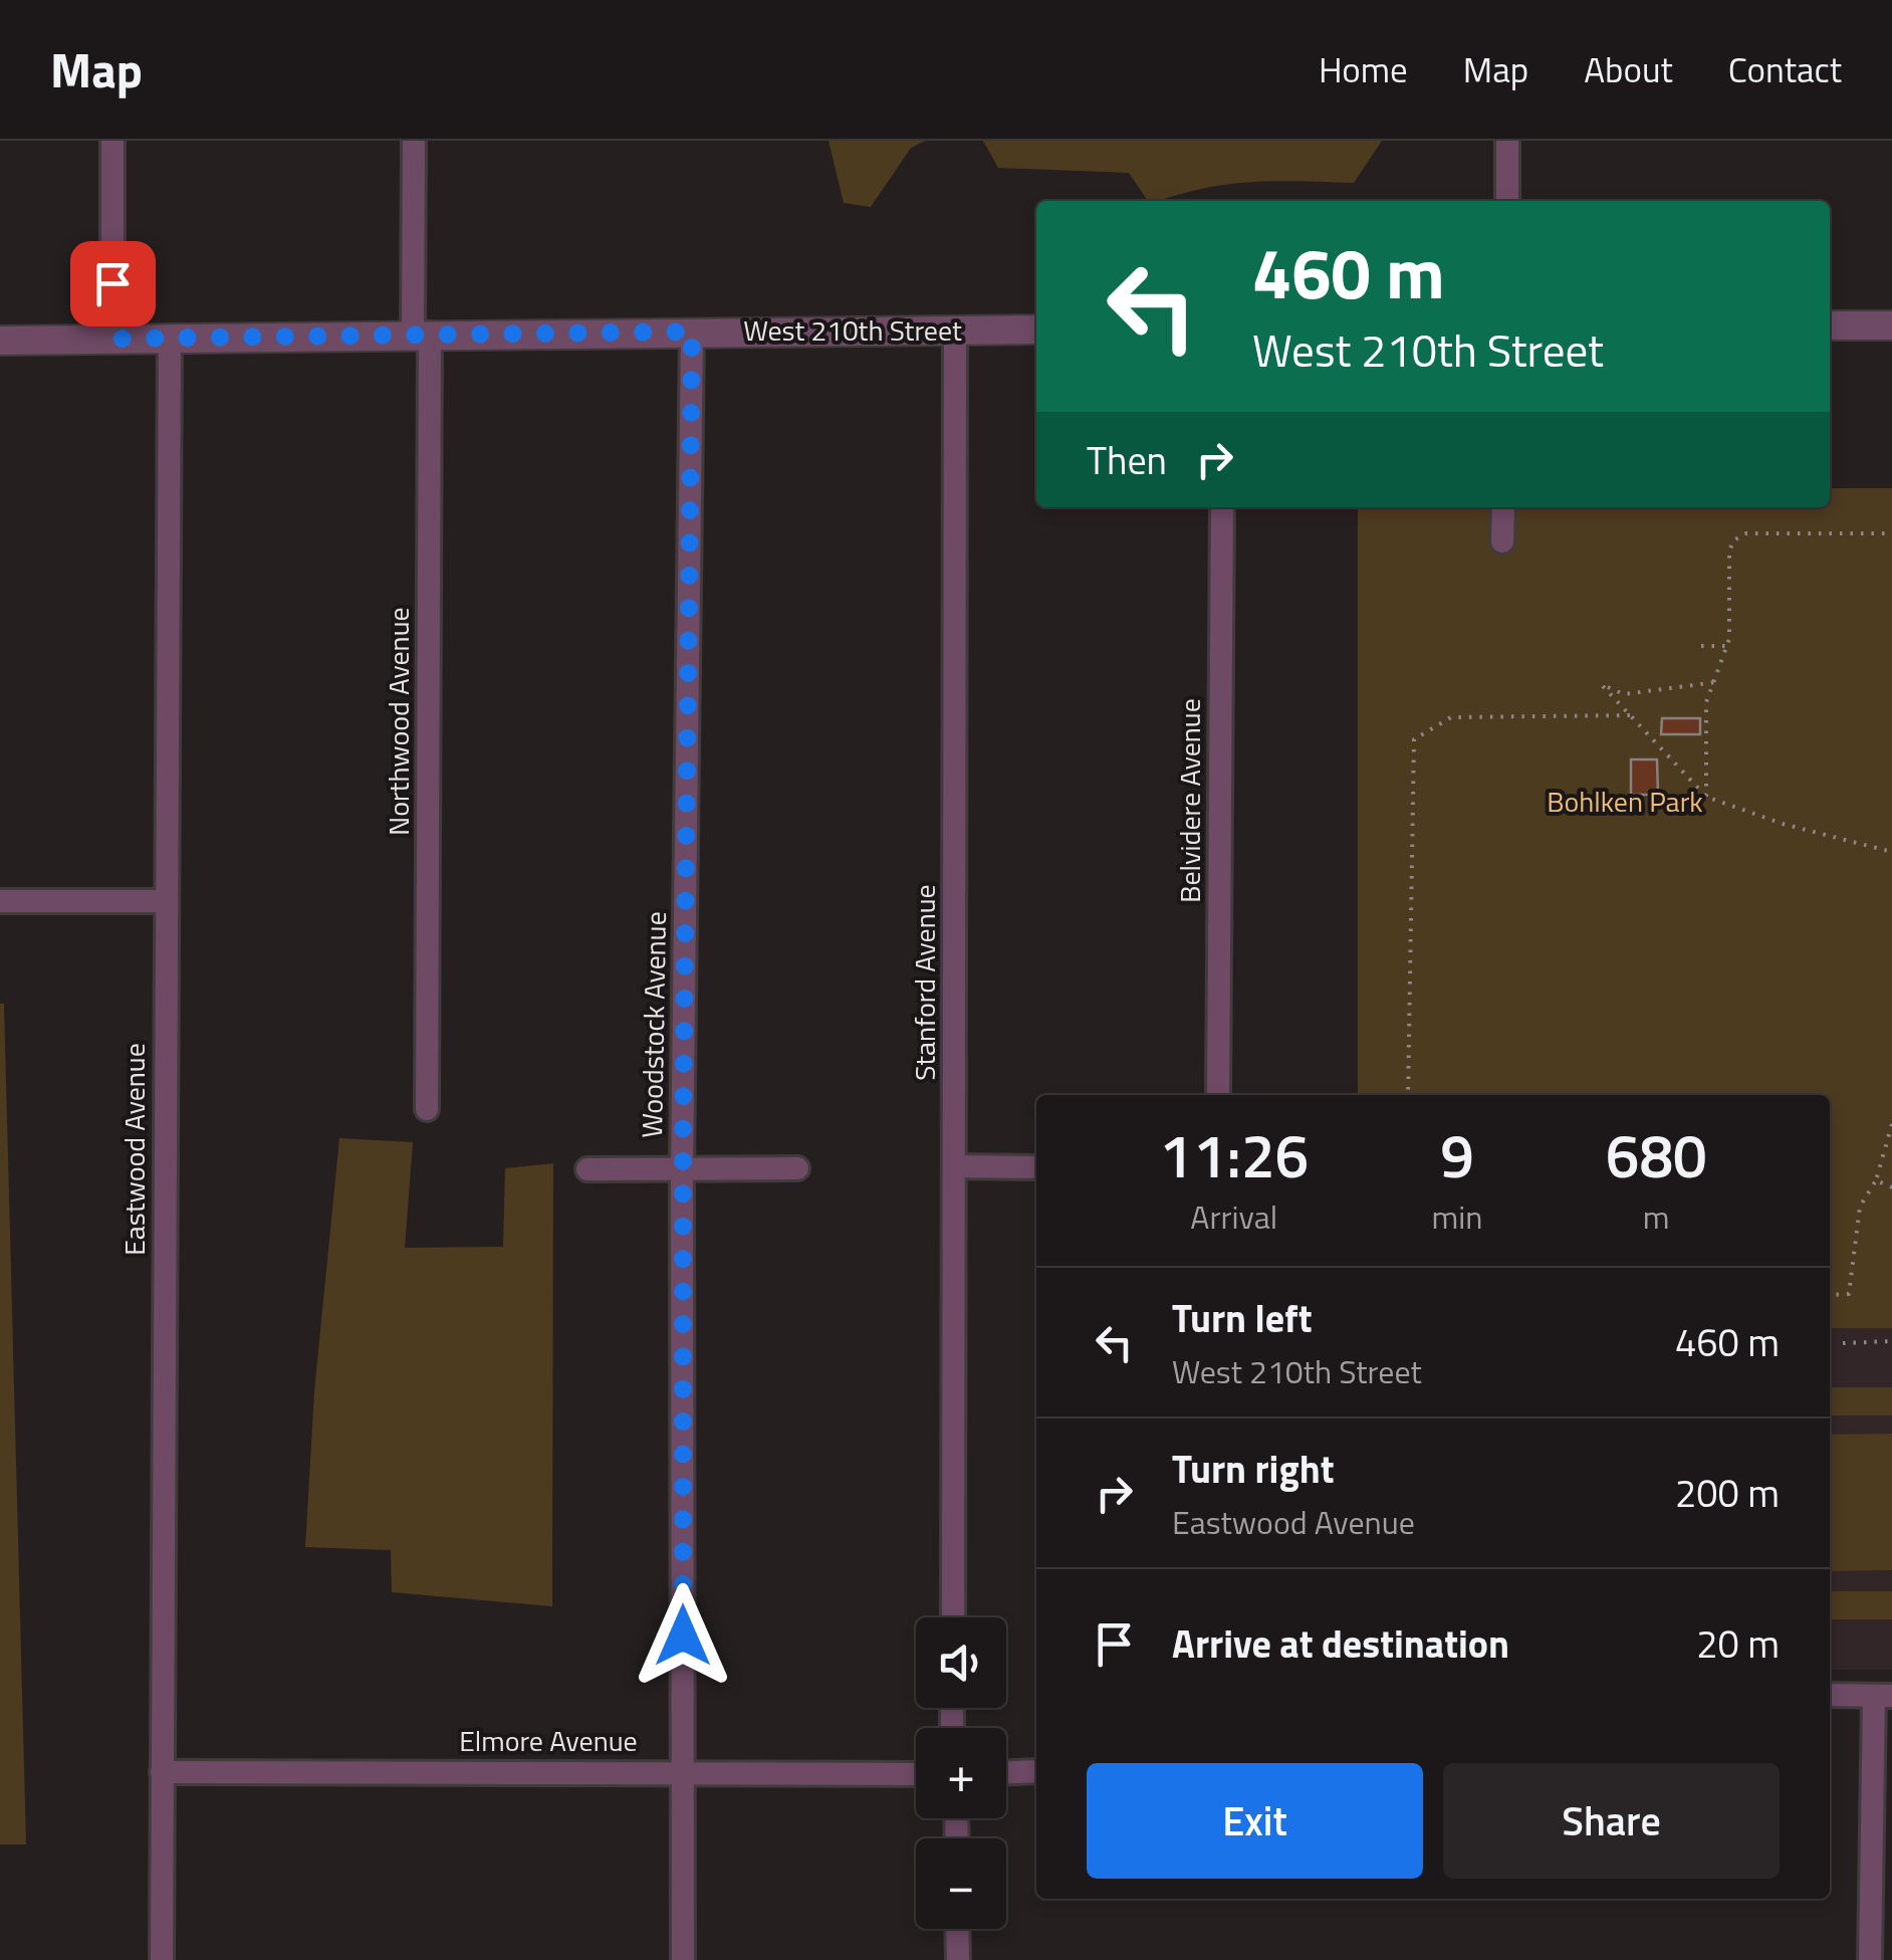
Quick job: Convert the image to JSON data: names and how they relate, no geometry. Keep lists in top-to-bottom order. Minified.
{"streets":{"street":["West 210th Street","Northwood Avenue","Belvidere Avenue","Stanford Avenue","Woodstock Avenue","Eastwood Avenue","Elmore Avenue"]},"crossings":[["West 210th Street","Northwood Avenue"],["West 210th Street","Stanford Avenue"],["West 210th Street","Woodstock Avenue"],["West 210th Street","Eastwood Avenue"],["Woodstock Avenue","Elmore Avenue"],["Eastwood Avenue","Elmore Avenue"]],"parks":["Bohlken Park"],"page":{"header":"Map","nav":["Home","Map","About","Contact"],"turn":["460 m","West 210th Street"],"then":"Then","eta":["11:26","Arrival","9","min","680","m"],"list":[{"name":"Turn left","note":"West 210th Street","value":"460 m"},{"name":"Turn right","note":"Eastwood Avenue","value":"200 m"},{"name":"Arrive at destination","value":"20 m"}],"map_buttons":["+","−"],"buttons":["Exit","Share"]}}
